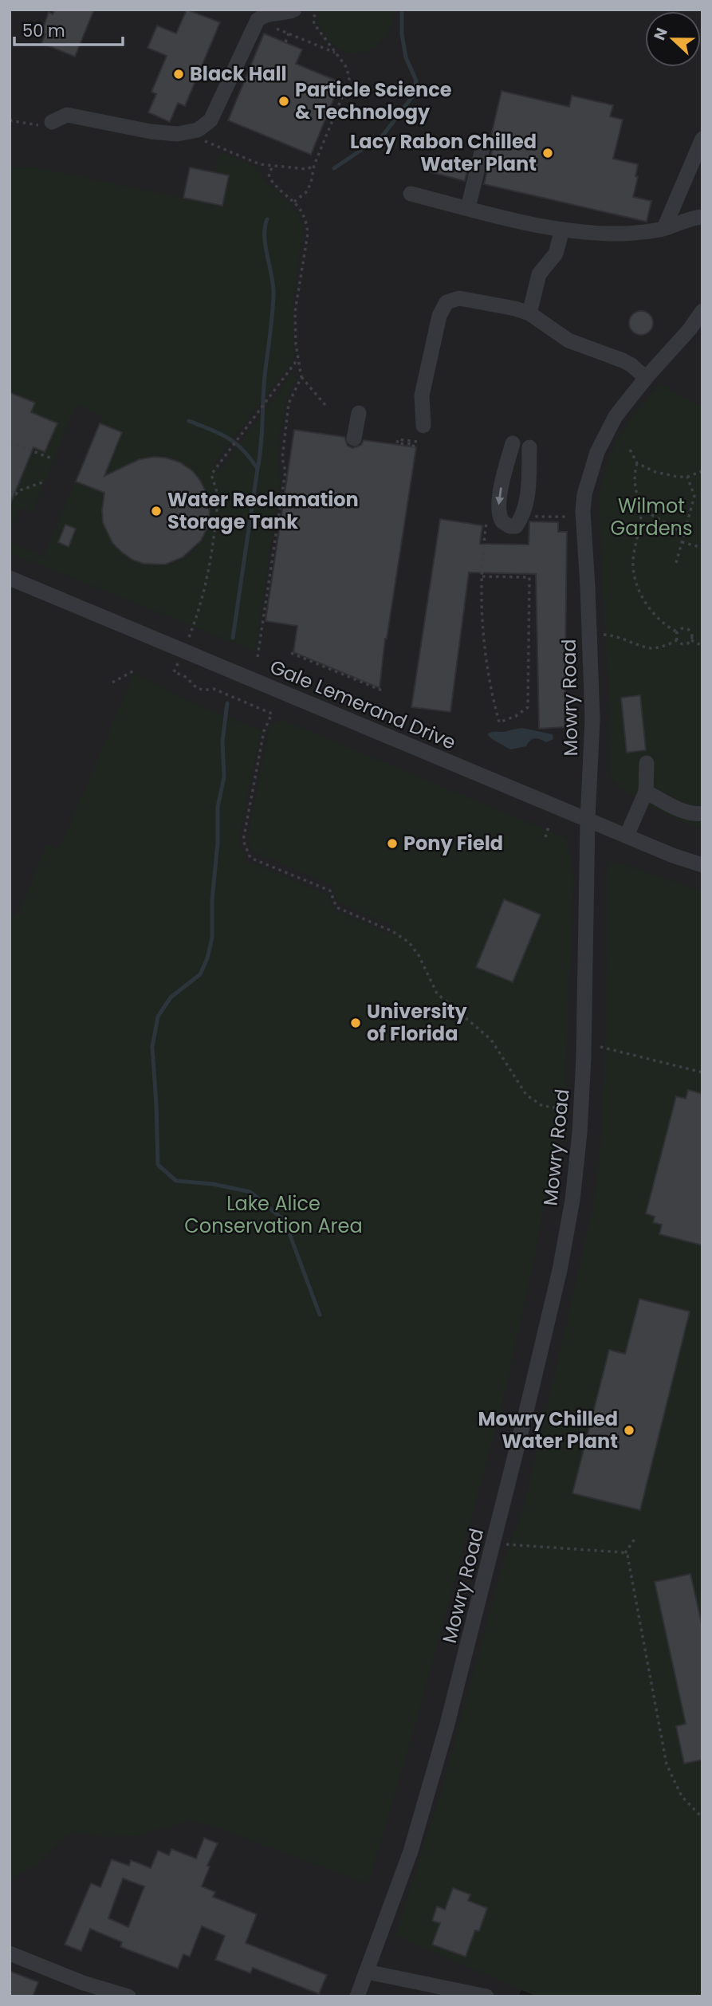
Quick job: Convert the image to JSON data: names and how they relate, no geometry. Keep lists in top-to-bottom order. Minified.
{"streets":{"street":["Mowry Road","Gale Lemerand Drive"]},"crossings":[["Mowry Road","Gale Lemerand Drive"]],"parks":["Wilmot Gardens","Lake Alice Conservation Area"],"places":["Black Hall","Particle Science & Technology","Lacy Rabon Chilled Water Plant","Water Reclamation Storage Tank","Pony Field","University of Florida","Mowry Chilled Water Plant"],"scale_bar":"50 m","north":"left"}
